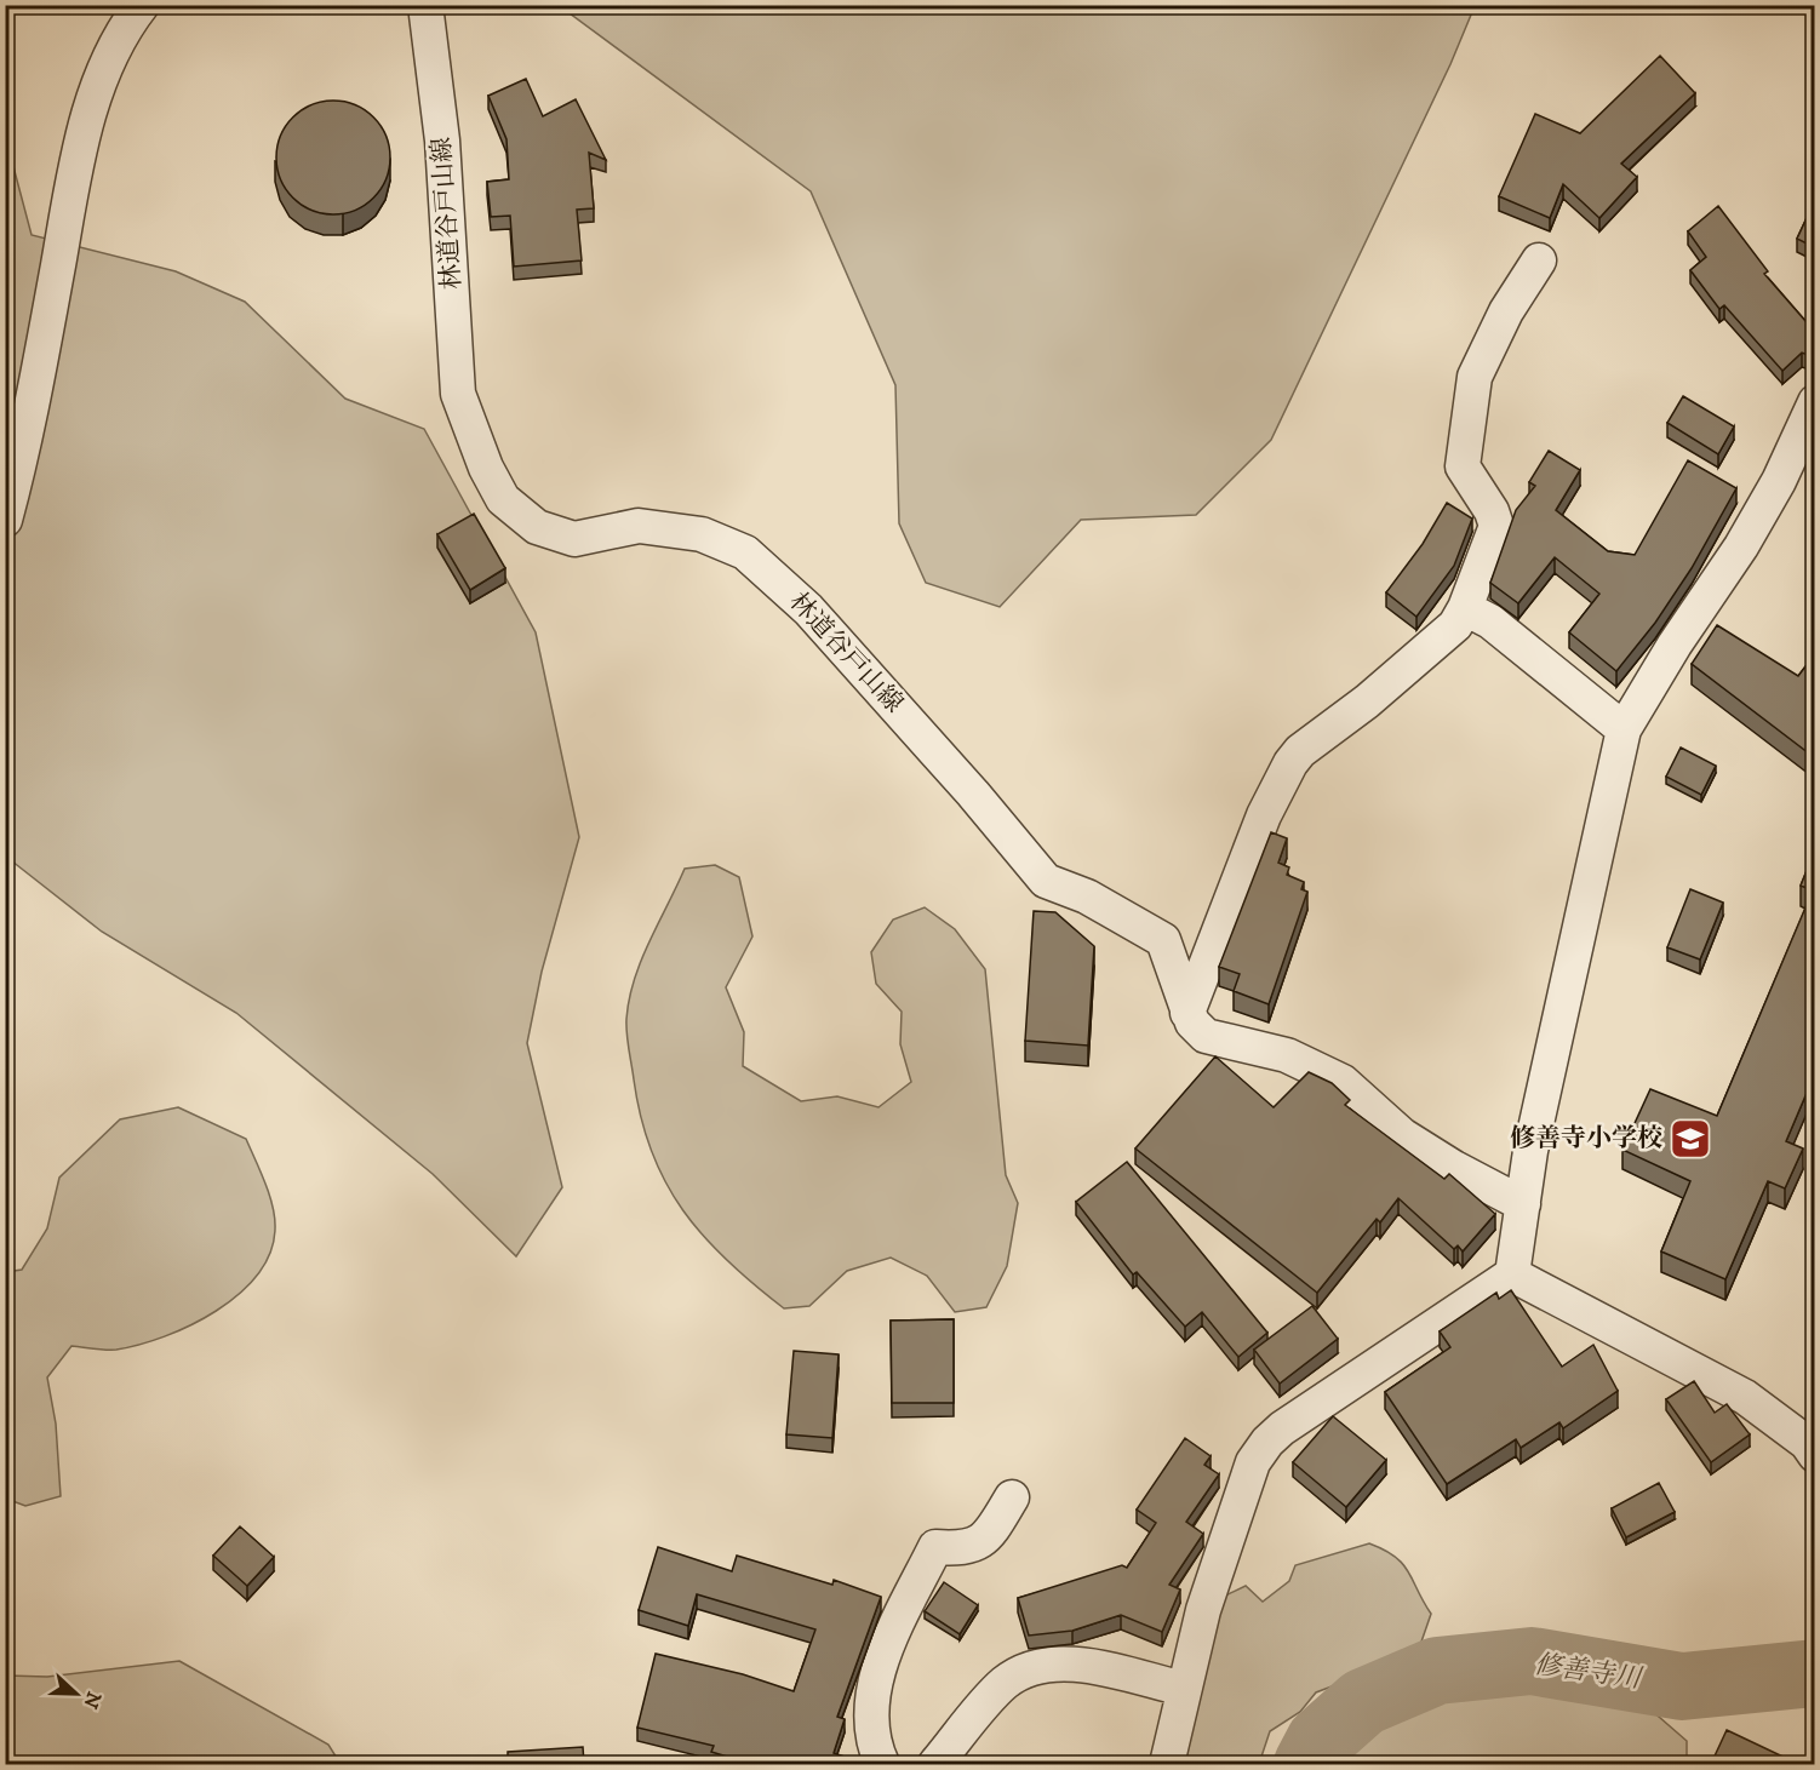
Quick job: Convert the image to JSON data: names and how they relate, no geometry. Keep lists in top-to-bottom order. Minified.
{"streets":{"street":["林道谷戸山線"]},"water":["修善寺川"],"places":{"school or university":["修善寺小学校"]},"north":"right"}
